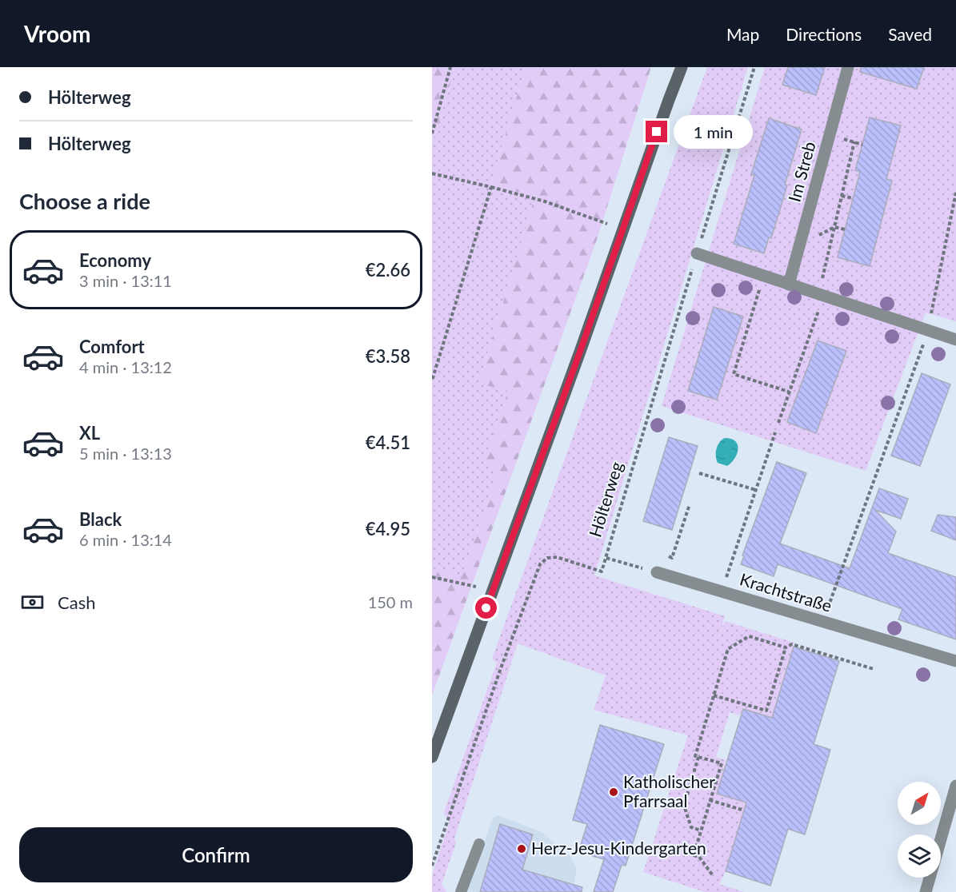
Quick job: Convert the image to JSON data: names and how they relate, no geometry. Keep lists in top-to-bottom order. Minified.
{"streets":{"street":["Im Streb","Krachtstraße"],"path":["Hölterweg"]},"places":["Katholischer Pfarrsaal","Herz-Jesu-Kindergarten"],"north":"top right","page":{"header":"Vroom","nav":["Map","Directions","Saved"],"banner":["Hölterweg","Hölterweg"],"bubble":"1 min","heading":"Choose a ride","list":[{"name":"Economy","note":"3 min · 13:11","value":"€2.66"},{"name":"Comfort","note":"4 min · 13:12","value":"€3.58"},{"name":"XL","note":"5 min · 13:13","value":"€4.51"},{"name":"Black","note":"6 min · 13:14","value":"€4.95"}],"pay":["Cash","150 m"],"buttons":"Confirm"}}
